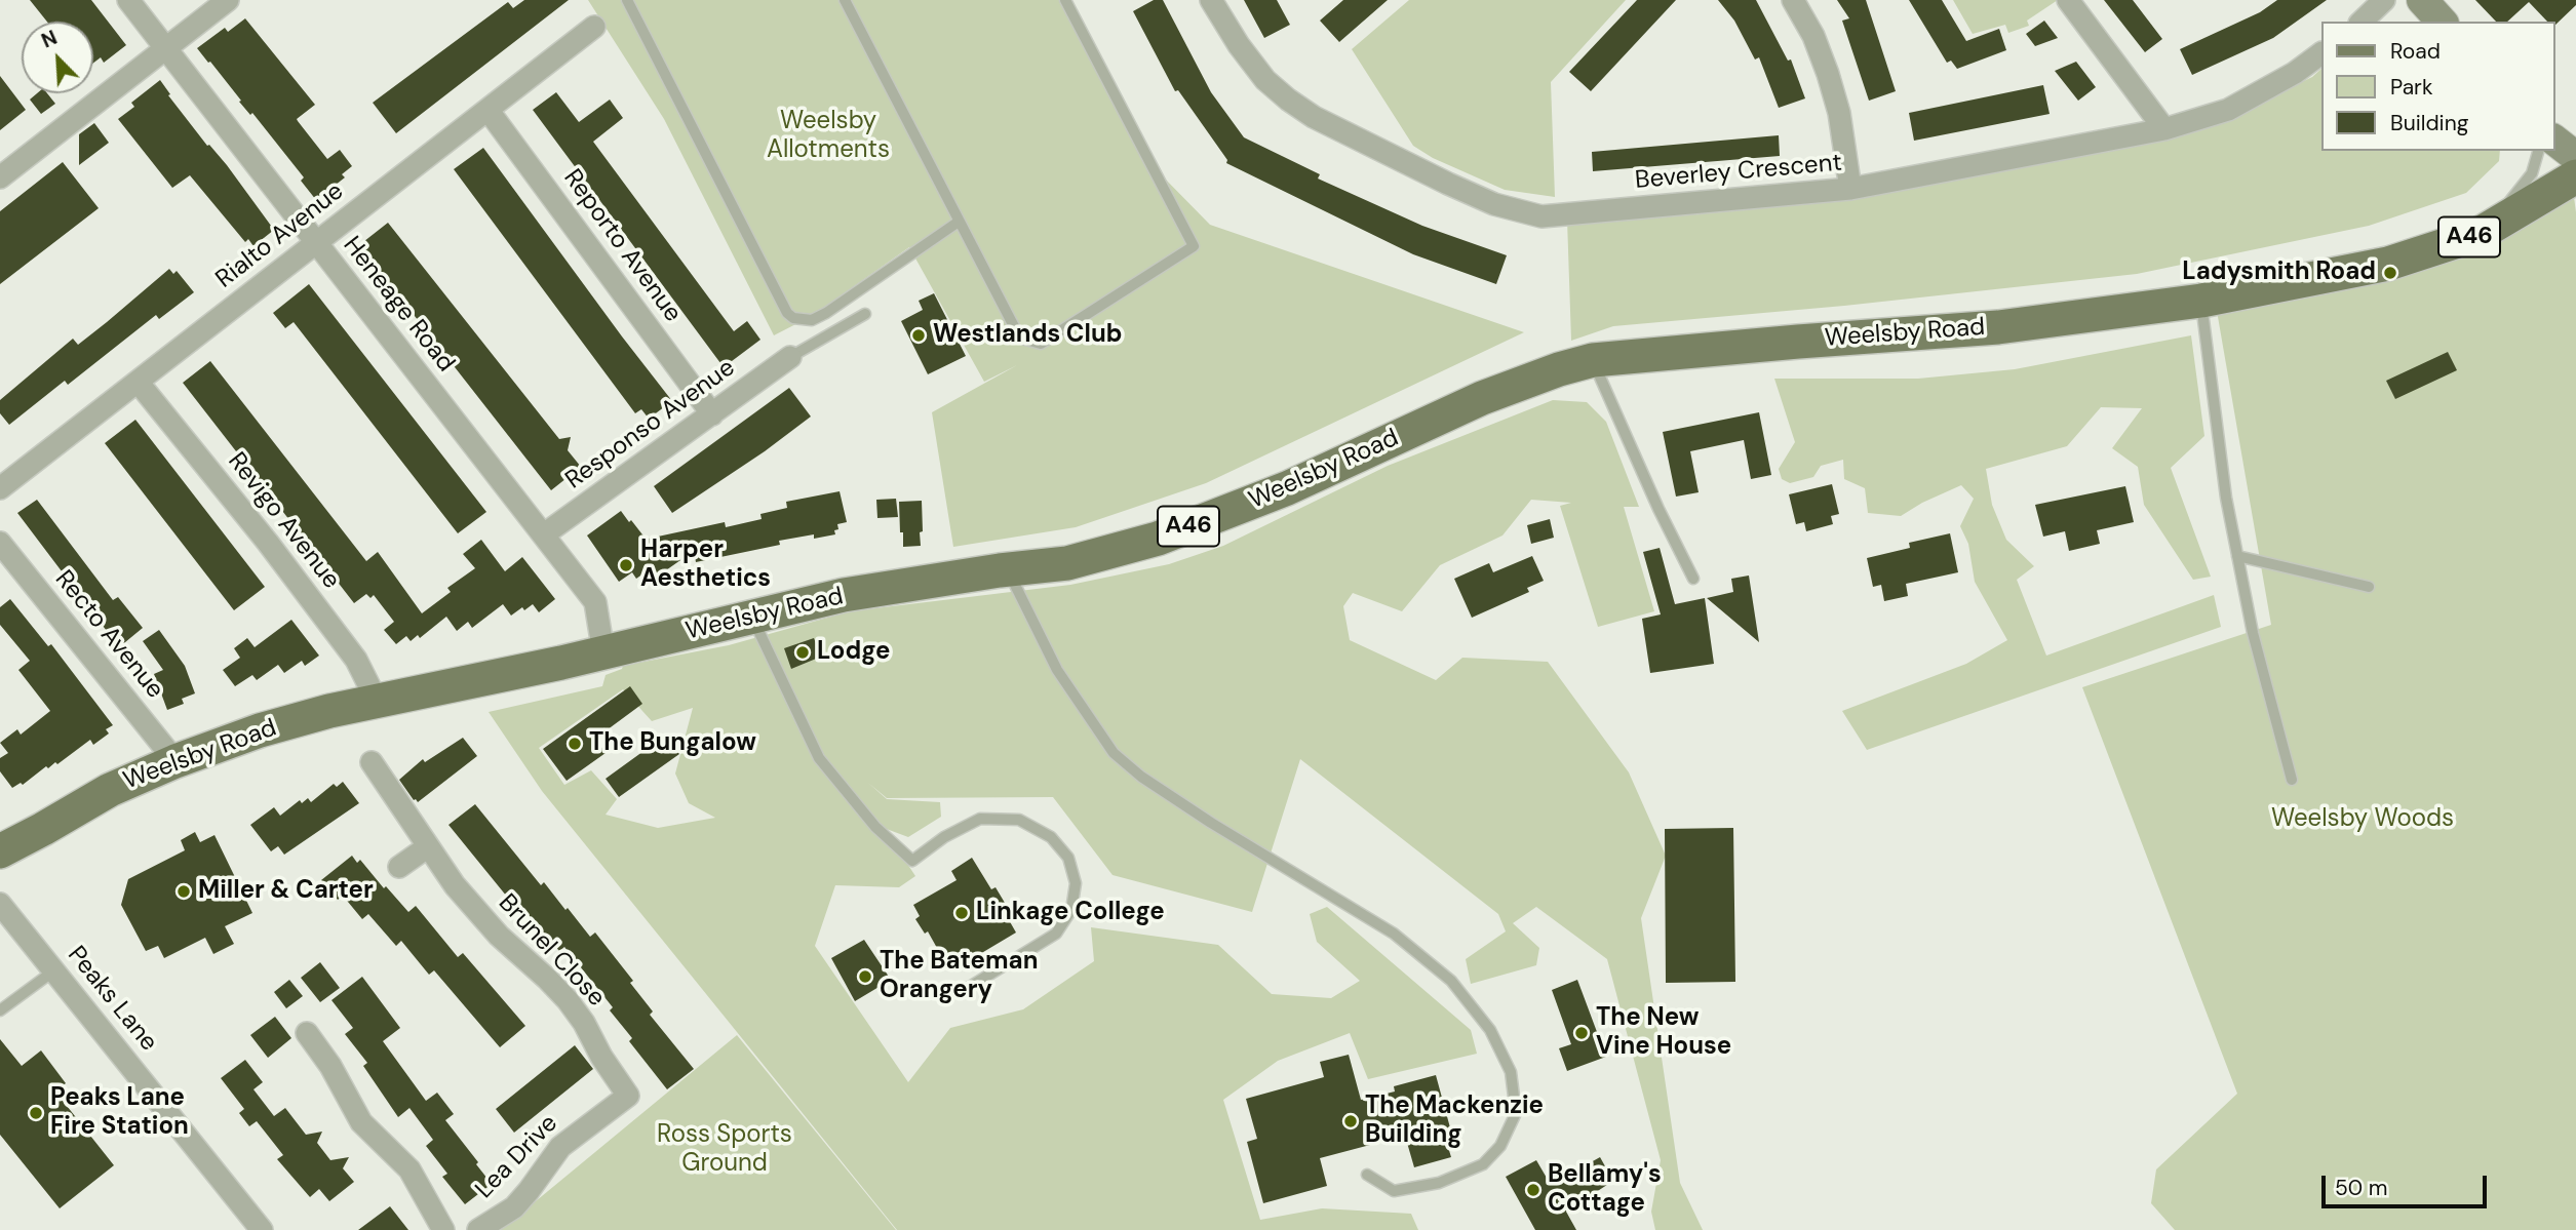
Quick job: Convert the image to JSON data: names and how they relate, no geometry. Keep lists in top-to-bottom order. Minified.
{"streets":{"main road":["A46","Weelsby Road"],"street":["Beverley Crescent","Rialto Avenue","Reporto Avenue","Heneage Road","Responso Avenue","Revigo Avenue","Recto Avenue","Brunel Close","Peaks Lane","Lea Drive"]},"crossings":[["Rialto Avenue","Reporto Avenue"],["Rialto Avenue","Heneage Road"],["Rialto Avenue","Revigo Avenue"],["Reporto Avenue","Responso Avenue"],["Heneage Road","Weelsby Road"],["Heneage Road","Responso Avenue"],["Weelsby Road","Revigo Avenue"],["Weelsby Road","Recto Avenue"],["Brunel Close","Lea Drive"]],"parks":["Weelsby Allotments","Weelsby Woods","Ross Sports Ground"],"places":["Ladysmith Road","Westlands Club","Harper Aesthetics","Lodge","The Bungalow","Miller & Carter","Linkage College","The Bateman Orangery","The New Vine House","Peaks Lane Fire Station","The Mackenzie Building","Bellamy's Cottage"],"legend":["Road","Park","Building"],"scale_bar":"50 m","north":"top left"}
